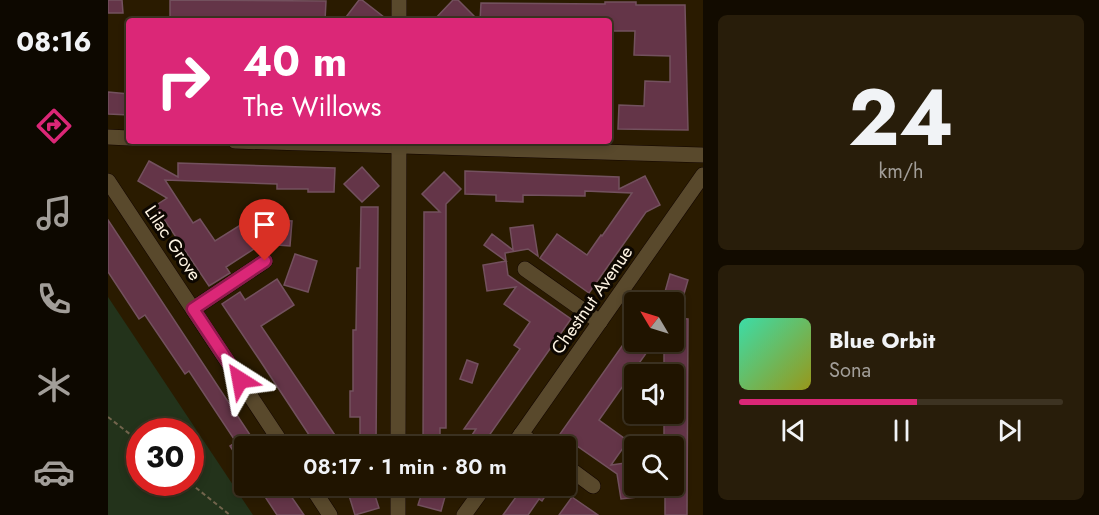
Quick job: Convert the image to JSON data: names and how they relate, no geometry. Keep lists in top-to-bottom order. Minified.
{"streets":{"street":["Lilac Grove","Chestnut Avenue"]},"north":"top left","page":{"tabs":"08:16","tile":["24","km/h"],"turn":["40 m","The Willows"],"song":["Blue Orbit","Sona"],"limit":"30","trip":"08:17 · 1 min · 80 m"}}
